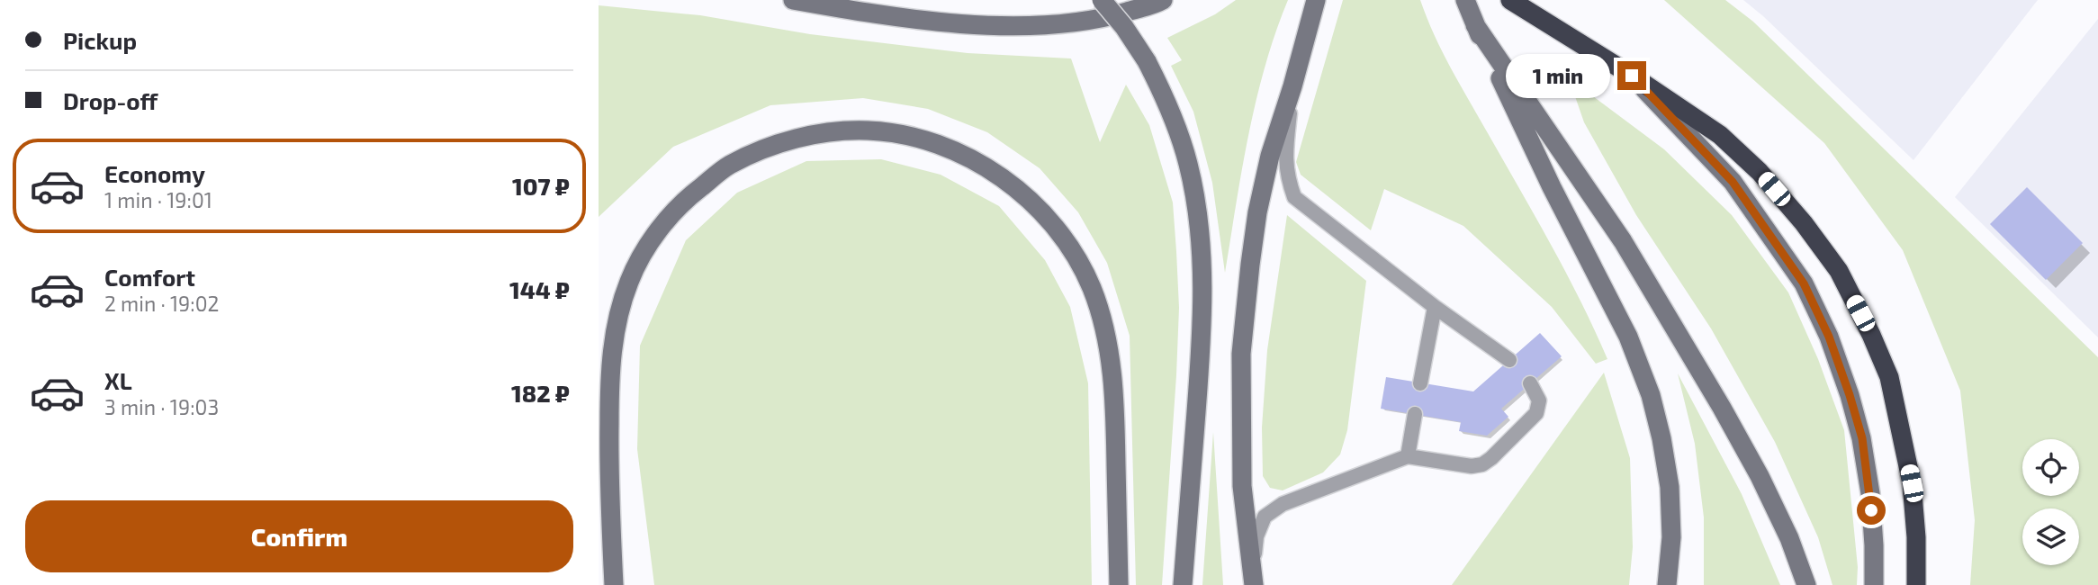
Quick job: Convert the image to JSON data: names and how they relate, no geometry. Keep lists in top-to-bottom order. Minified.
{"page":{"banner":["Pickup","Drop-off"],"bubble":"1 min","list":[{"name":"Economy","note":"1 min · 19:01","value":"107 ₽"},{"name":"Comfort","note":"2 min · 19:02","value":"144 ₽"},{"name":"XL","note":"3 min · 19:03","value":"182 ₽"}],"buttons":"Confirm"}}
